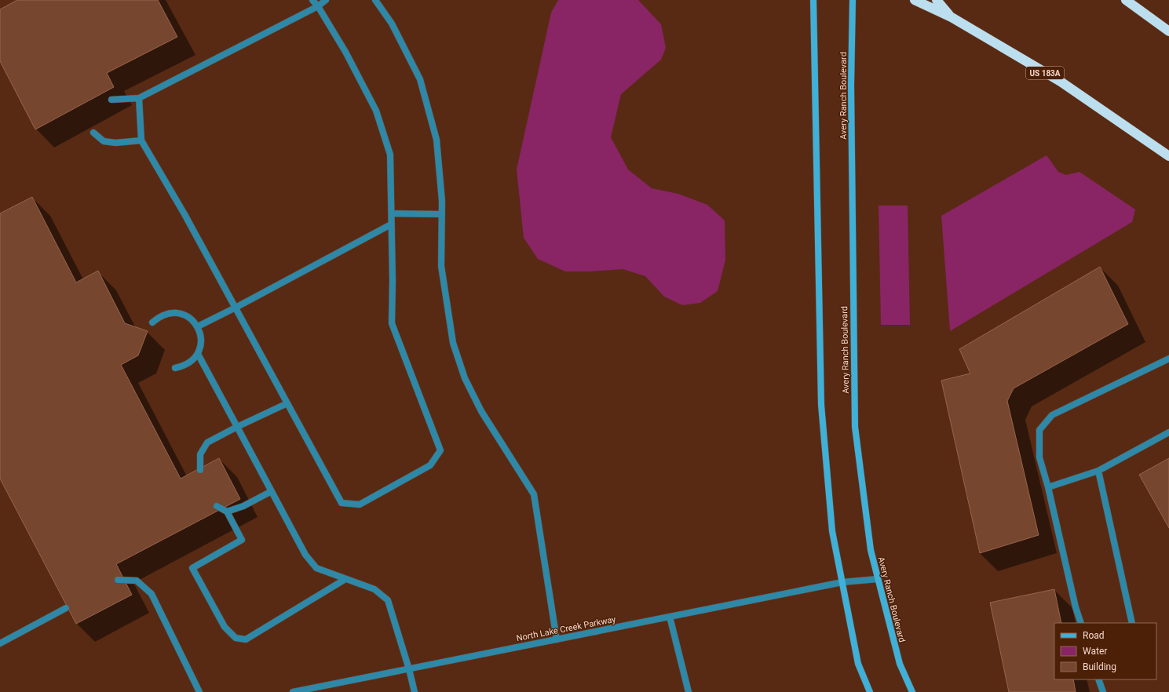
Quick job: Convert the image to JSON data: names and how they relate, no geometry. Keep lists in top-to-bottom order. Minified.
{"streets":{"highway":["US 183A"],"main road":["Avery Ranch Boulevard"],"street":["North Lake Creek Parkway"]},"crossings":[["Avery Ranch Boulevard","North Lake Creek Parkway"]],"legend":["Road","Water","Building"]}
